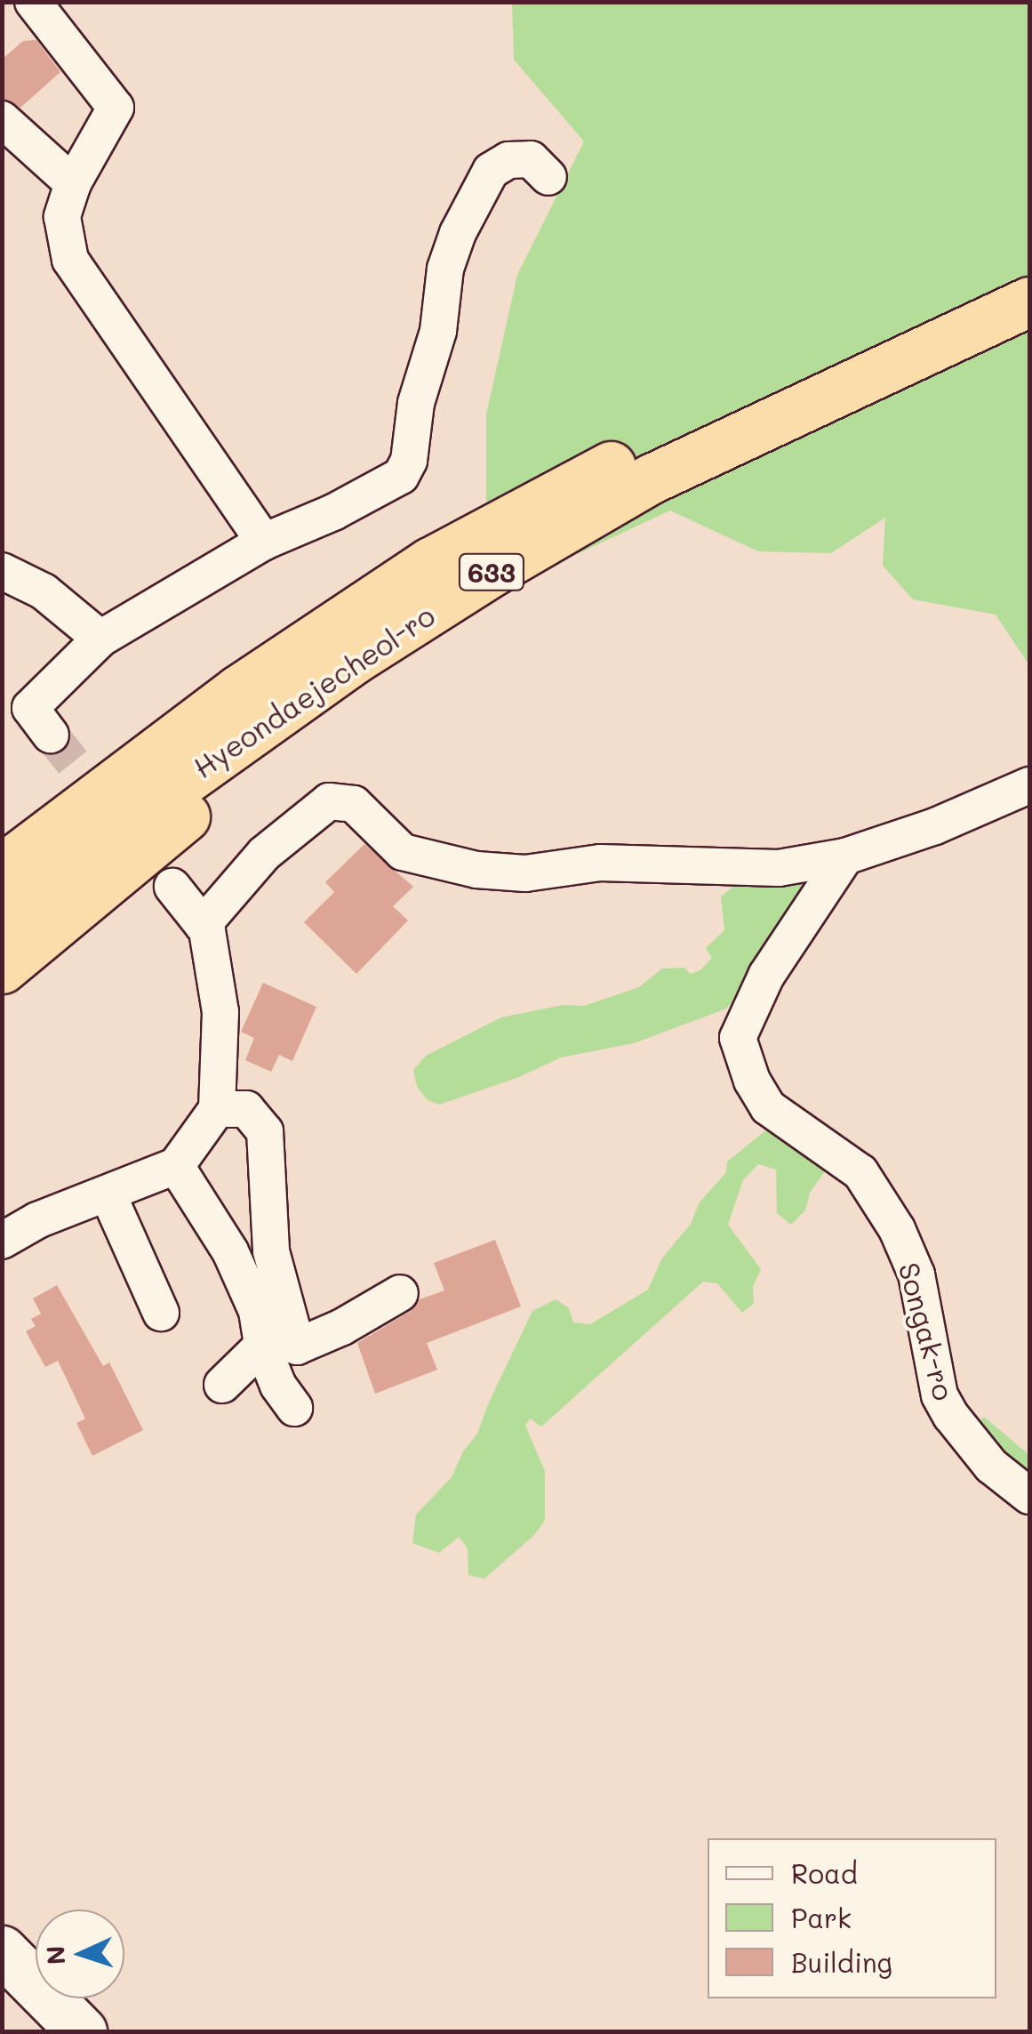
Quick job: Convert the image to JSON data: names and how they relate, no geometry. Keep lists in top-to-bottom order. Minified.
{"streets":{"highway":["633","Hyeondaejecheol-ro"],"street":["Songak-ro"]},"legend":["Road","Park","Building"],"north":"left"}
